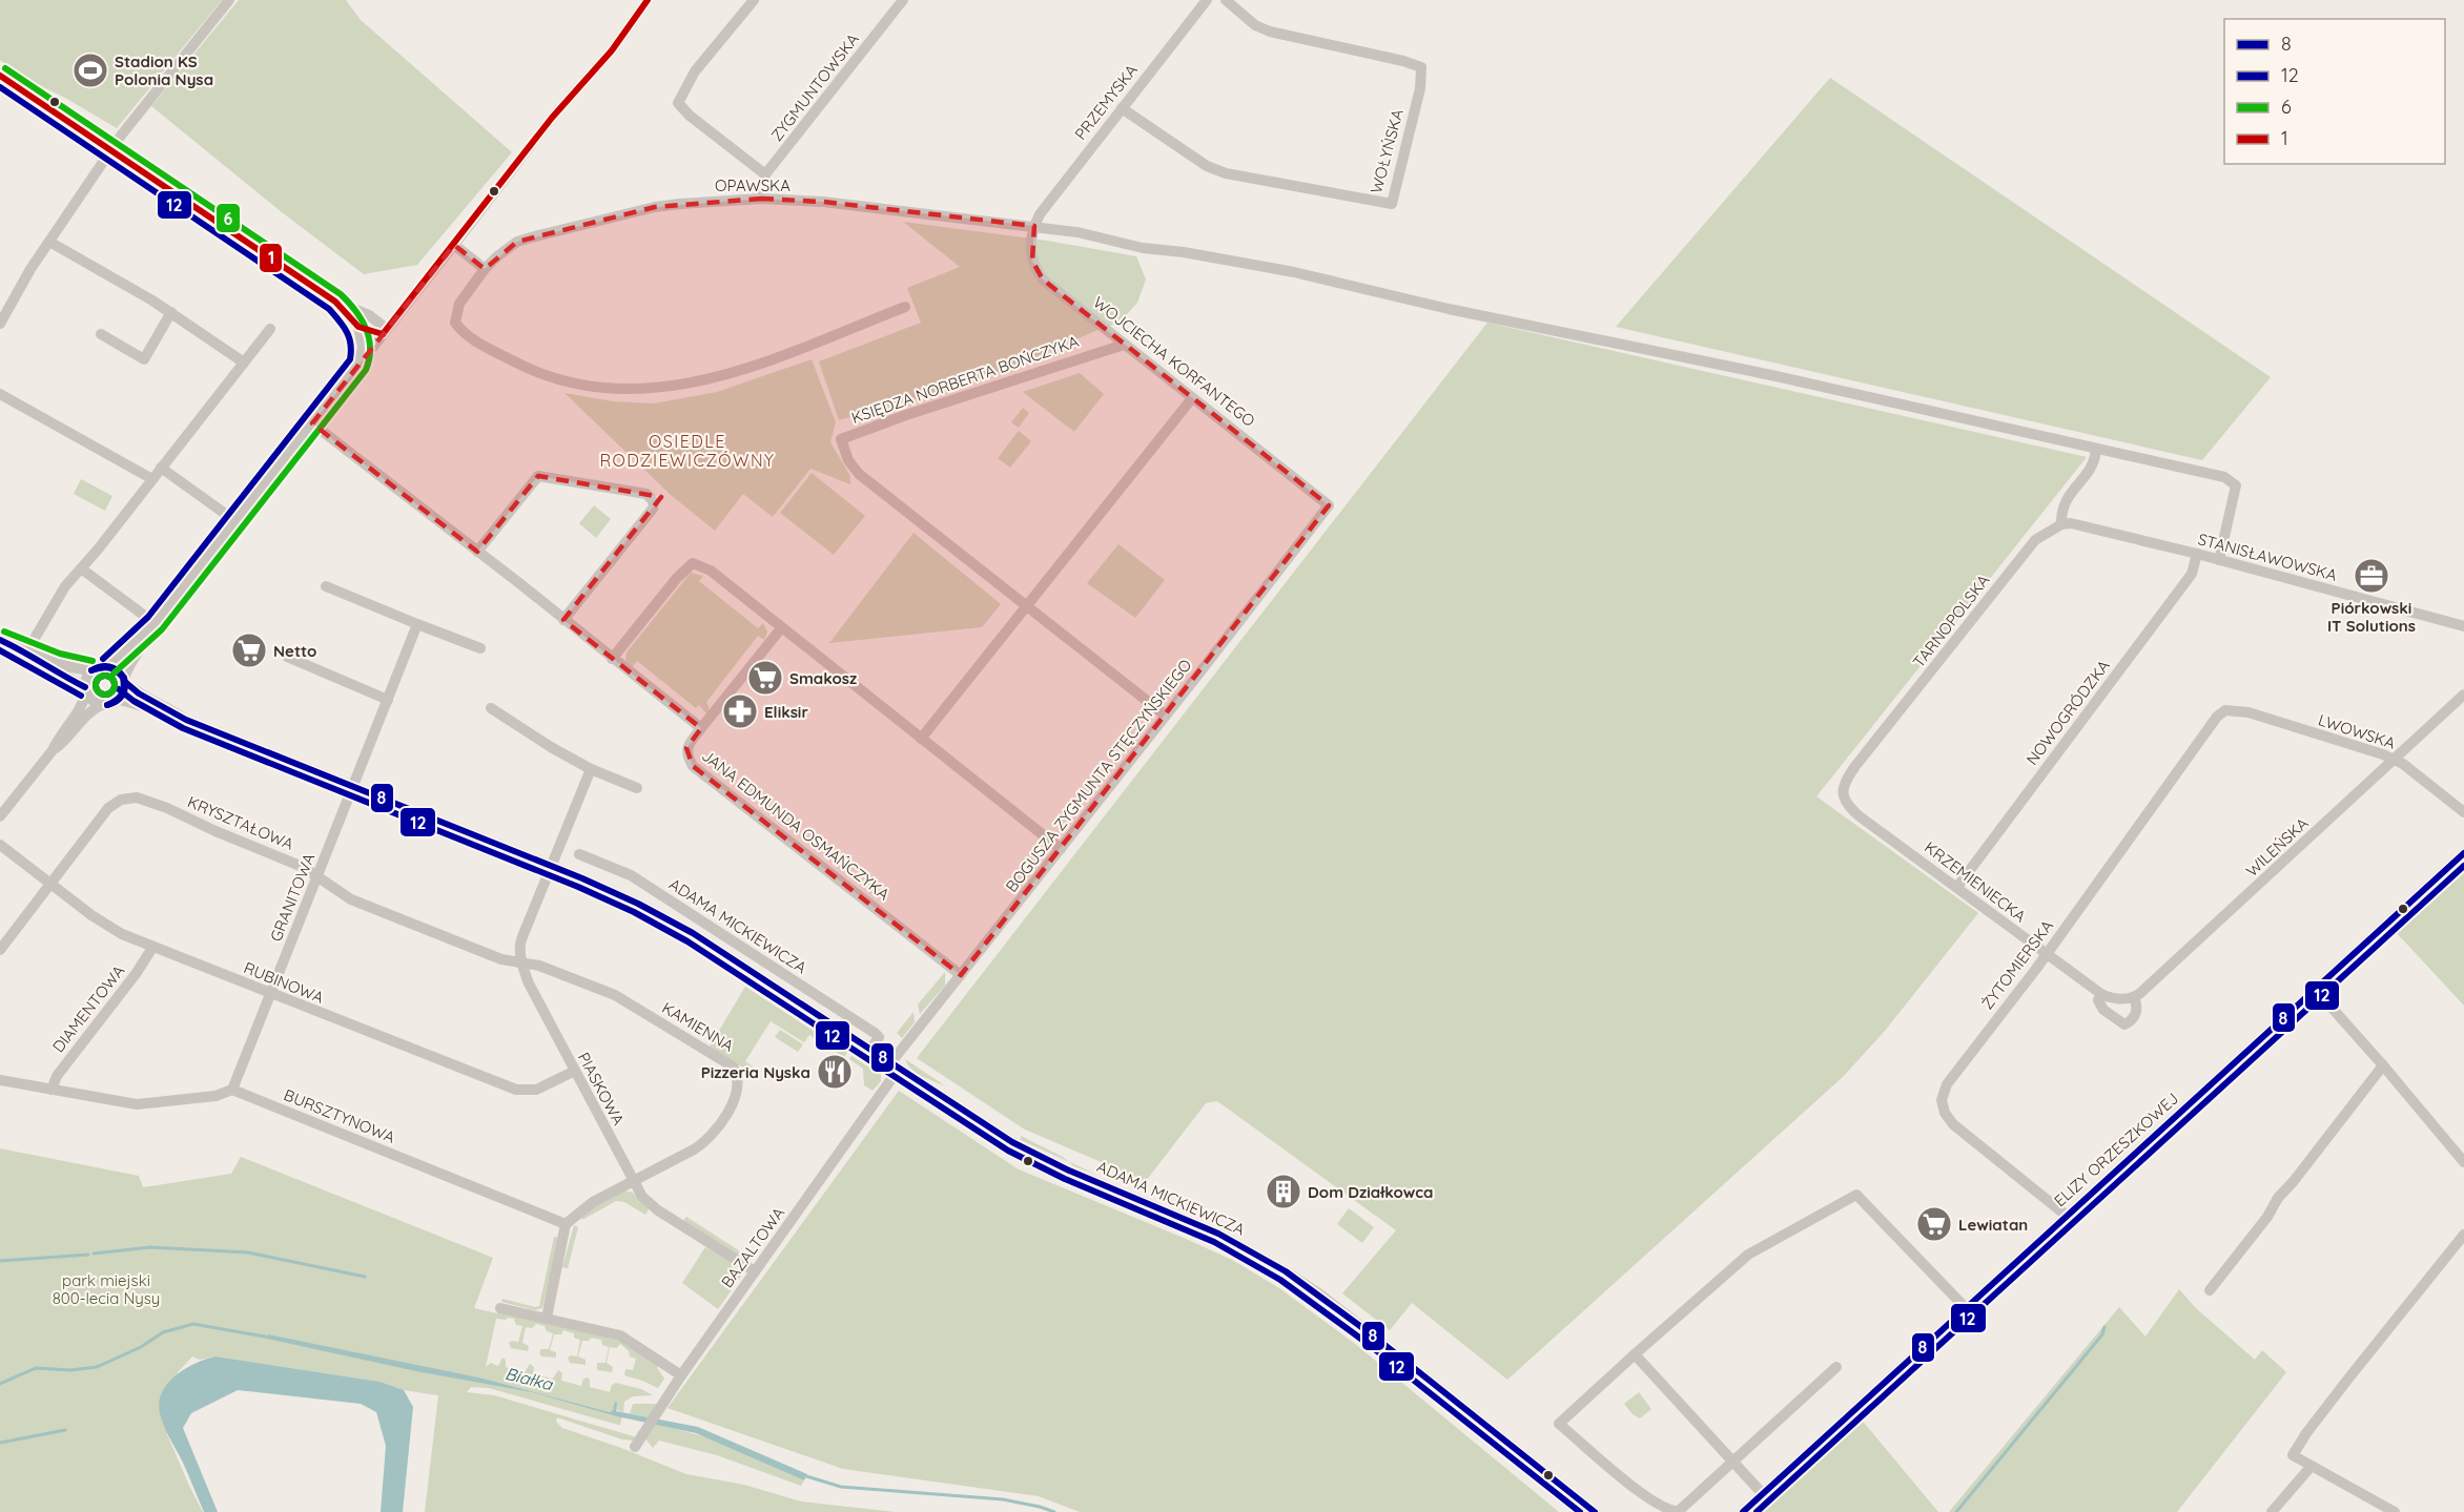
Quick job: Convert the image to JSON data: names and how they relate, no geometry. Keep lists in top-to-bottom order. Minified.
{"streets":{"street":["ZYGMUNTOWSKA","PRZEMYSKA","WOŁYŃSKA","OPAWSKA","WOJCIECHA KORFANTEGO","KSIĘDZA NORBERTA BOŃCZYKA","STANISŁAWOWSKA","TARNOPOLSKA","NOWOGRÓDZKA","LWOWSKA","BOGUSZA ZYGMUNTA STĘCZYŃSKIEGO","KRYSZTAŁOWA","JANA EDMUNDA OSMAŃCZYKA","WILEŃSKA","KRZEMIENIECKA","GRANITOWA","ADAMA MICKIEWICZA","ŻYTOMIERSKA","RUBINOWA","DIAMENTOWA","KAMIENNA","PIASKOWA","BURSZTYNOWA","ELIZY ORZESZKOWEJ","BAZALTOWA"]},"crossings":[["ZYGMUNTOWSKA","OPAWSKA"],["PRZEMYSKA","WOŁYŃSKA"],["PRZEMYSKA","OPAWSKA"],["PRZEMYSKA","WOJCIECHA KORFANTEGO"],["OPAWSKA","WOJCIECHA KORFANTEGO"],["OPAWSKA","STANISŁAWOWSKA"],["WOJCIECHA KORFANTEGO","KSIĘDZA NORBERTA BOŃCZYKA"],["WOJCIECHA KORFANTEGO","BOGUSZA ZYGMUNTA STĘCZYŃSKIEGO"],["KSIĘDZA NORBERTA BOŃCZYKA","BOGUSZA ZYGMUNTA STĘCZYŃSKIEGO"],["STANISŁAWOWSKA","TARNOPOLSKA"],["STANISŁAWOWSKA","NOWOGRÓDZKA"],["TARNOPOLSKA","KRZEMIENIECKA"],["NOWOGRÓDZKA","KRZEMIENIECKA"],["LWOWSKA","WILEŃSKA"],["LWOWSKA","ŻYTOMIERSKA"],["BOGUSZA ZYGMUNTA STĘCZYŃSKIEGO","JANA EDMUNDA OSMAŃCZYKA"],["BOGUSZA ZYGMUNTA STĘCZYŃSKIEGO","ADAMA MICKIEWICZA"],["BOGUSZA ZYGMUNTA STĘCZYŃSKIEGO","BAZALTOWA"],["KRYSZTAŁOWA","GRANITOWA"],["KRYSZTAŁOWA","RUBINOWA"],["KRYSZTAŁOWA","KAMIENNA"],["KRYSZTAŁOWA","PIASKOWA"],["WILEŃSKA","KRZEMIENIECKA"],["KRZEMIENIECKA","ŻYTOMIERSKA"],["GRANITOWA","ADAMA MICKIEWICZA"],["GRANITOWA","RUBINOWA"],["GRANITOWA","BURSZTYNOWA"],["ADAMA MICKIEWICZA","PIASKOWA"],["ADAMA MICKIEWICZA","BAZALTOWA"],["ŻYTOMIERSKA","ELIZY ORZESZKOWEJ"],["RUBINOWA","DIAMENTOWA"],["RUBINOWA","PIASKOWA"],["KAMIENNA","PIASKOWA"],["KAMIENNA","BURSZTYNOWA"],["PIASKOWA","BAZALTOWA"]],"districts":["OSIEDLE RODZIEWICZÓWNY"],"water":["Białka"],"parks":["park miejski 800-lecia Nysy"],"places":{"sports":["Stadion KS Polonia Nysa"],"office":["Piórkowski IT Solutions"],"supermarket":["Netto","Smakosz","Lewiatan"],"pharmacy":["Eliksir"],"restaurant":["Pizzeria Nyska"],"building":["Dom Działkowca"]},"lines":["transit line 1","transit line 6","transit line 12","transit line 8"],"legend":["8","12","6","1"]}
